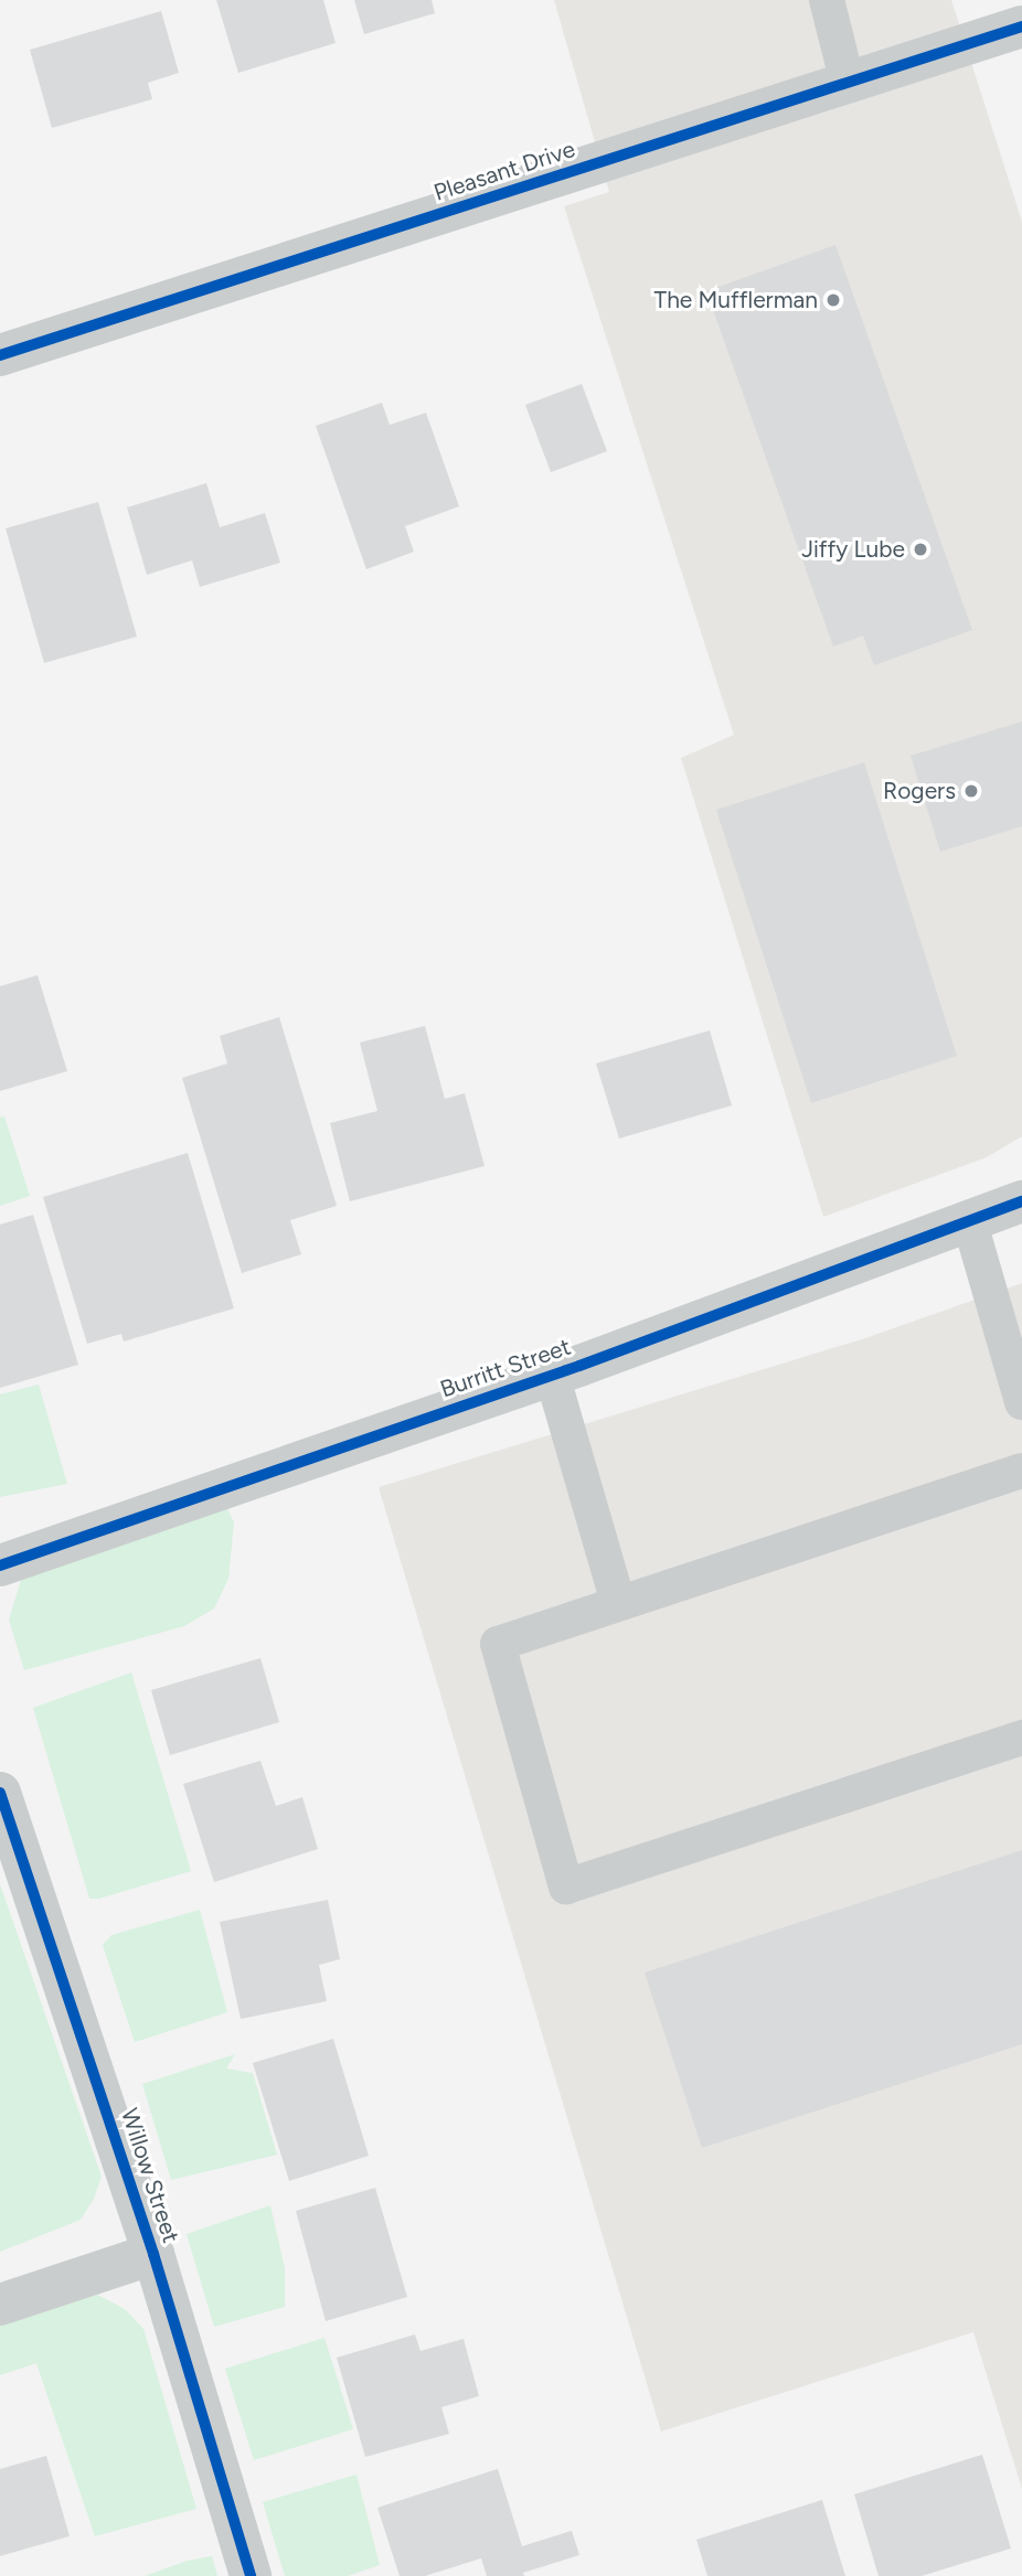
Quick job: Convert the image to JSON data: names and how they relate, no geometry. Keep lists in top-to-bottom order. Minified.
{"streets":{"street":["Pleasant Drive","Burritt Street","Willow Street"]},"places":["The Mufflerman","Jiffy Lube","Rogers"]}
